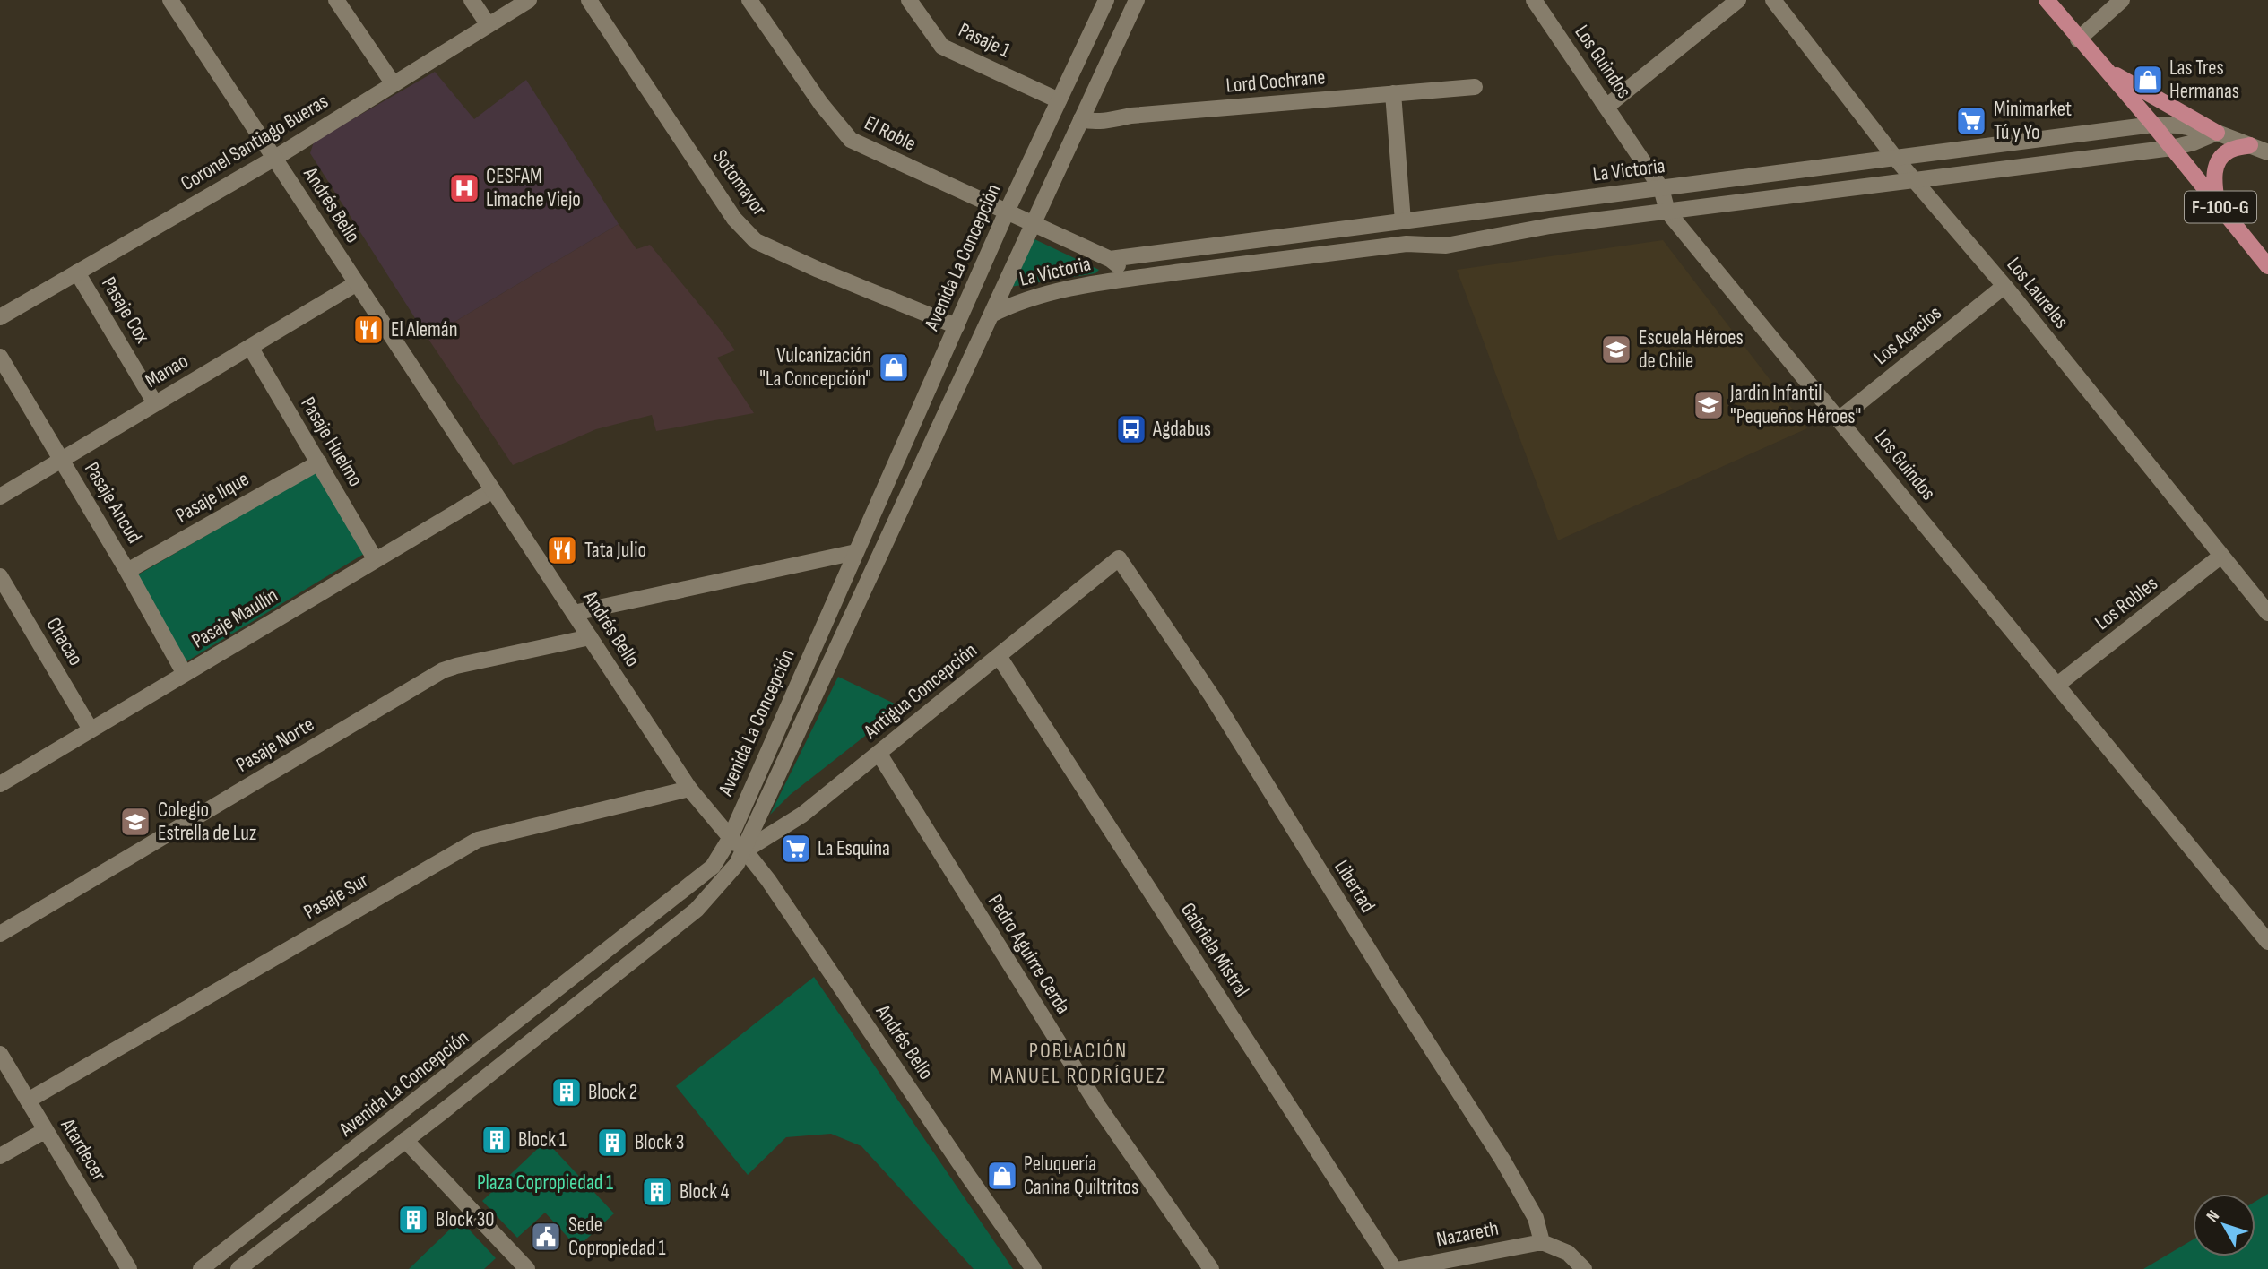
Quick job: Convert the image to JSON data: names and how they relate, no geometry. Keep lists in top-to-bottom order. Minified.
{"streets":{"main road":["F-100-G"],"street":["Pasaje 1","Los Guindos","Lord Cochrane","El Roble","Coronel Santiago Bueras","La Victoria","Sotomayor","Andrés Bello","Avenida La Concepción","Los Laureles","Pasaje Cox","Los Acacios","Manao","Pasaje Huelmo","Pasaje Ilque","Pasaje Ancud","Los Robles","Pasaje Maullín","Chacao","Antigua Concepción","Pasaje Norte","Libertad","Pasaje Sur","Gabriela Mistral","Pedro Aguirre Cerda","Atardecer","Nazareth"]},"crossings":[["Pasaje 1","Avenida La Concepción"],["Los Guindos","La Victoria"],["Los Guindos","Los Acacios"],["Los Guindos","Los Robles"],["Lord Cochrane","Avenida La Concepción"],["El Roble","La Victoria"],["El Roble","Avenida La Concepción"],["Coronel Santiago Bueras","Andrés Bello"],["Coronel Santiago Bueras","Pasaje Cox"],["La Victoria","F-100-G"],["La Victoria","Avenida La Concepción"],["La Victoria","Los Laureles"],["Sotomayor","Avenida La Concepción"],["Andrés Bello","Avenida La Concepción"],["Andrés Bello","Manao"],["Andrés Bello","Pasaje Maullín"],["Andrés Bello","Antigua Concepción"],["Andrés Bello","Pasaje Norte"],["Andrés Bello","Pasaje Sur"],["Avenida La Concepción","Antigua Concepción"],["Los Laureles","Los Acacios"],["Los Laureles","Los Robles"],["Pasaje Cox","Manao"],["Manao","Pasaje Huelmo"],["Manao","Pasaje Ancud"],["Pasaje Huelmo","Pasaje Ilque"],["Pasaje Huelmo","Pasaje Maullín"],["Pasaje Ilque","Pasaje Ancud"],["Pasaje Ancud","Pasaje Maullín"],["Pasaje Maullín","Chacao"],["Antigua Concepción","Libertad"],["Antigua Concepción","Gabriela Mistral"],["Antigua Concepción","Pedro Aguirre Cerda"],["Libertad","Nazareth"],["Pasaje Sur","Atardecer"]],"districts":["POBLACIÓN MANUEL RODRÍGUEZ"],"parks":["Plaza Copropiedad 1"],"places":{"shop":["Las Tres Hermanas","Vulcanización \"La Concepción\"","Peluquería Canina Quiltritos"],"supermarket":["Minimarket Tú y Yo","La Esquina"],"hospital":["CESFAM Limache Viejo"],"restaurant":["El Alemán","Tata Julio"],"school or university":["Escuela Héroes de Chile","Jardin Infantil \"Pequeños Héroes\"","Colegio Estrella de Luz"],"bus stop":["Agdabus"],"building":["Block 2","Block 1","Block 3","Block 4","Block 30"],"public building":["Sede Copropiedad 1"]},"north":"top left"}
